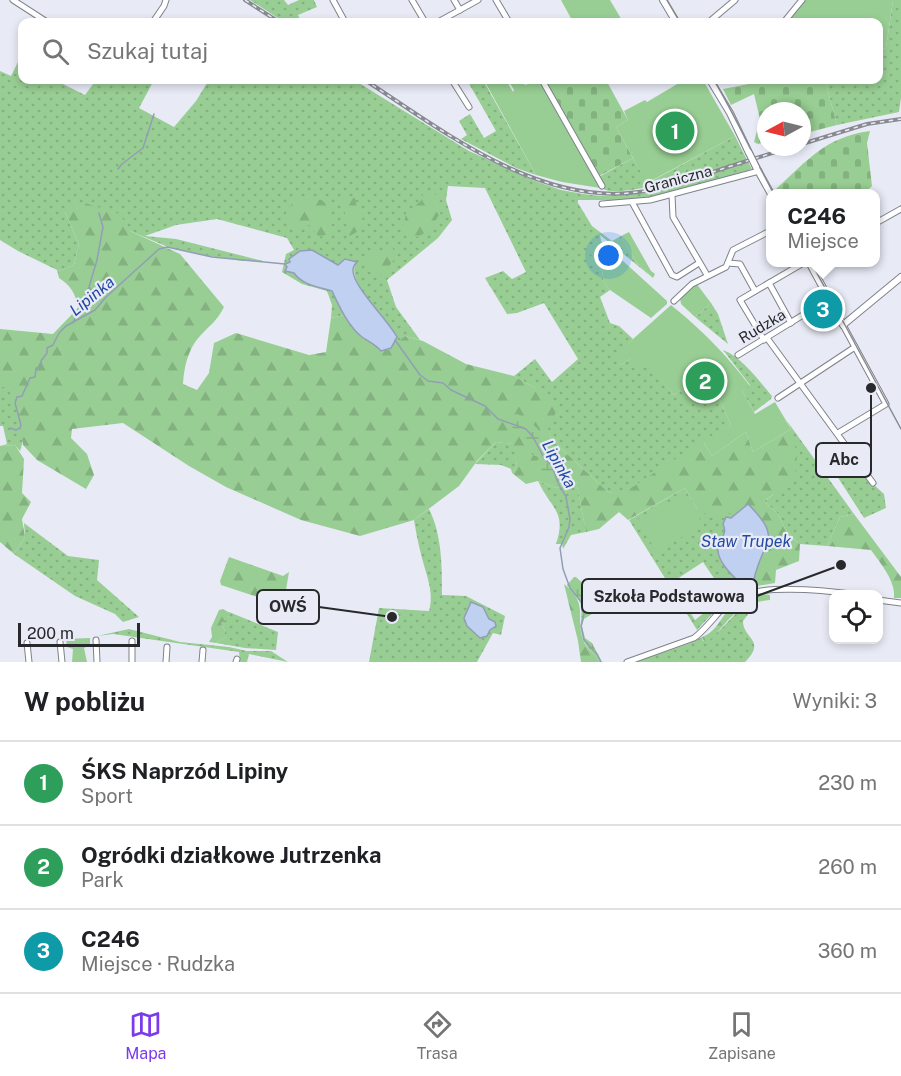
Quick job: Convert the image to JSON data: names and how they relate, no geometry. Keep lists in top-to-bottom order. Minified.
{"streets":{"street":["Graniczna","Rudzka"]},"water":["Lipinka","Staw Trupek"],"places":["Abc","Szkoła Podstawowa","OWŚ"],"scale_bar":"200 m","north":"left","page":{"search":"Szukaj tutaj","pins":["1","3","2"],"popup":["C246","Miejsce"],"scale":"200 m","heading":["W pobliżu","Wyniki: 3"],"list":[{"mark":"1","name":"ŚKS Naprzód Lipiny","note":"Sport","value":"230 m"},{"mark":"2","name":"Ogródki działkowe Jutrzenka","note":"Park","value":"260 m"},{"mark":"3","name":"C246","note":"Miejsce · Rudzka","value":"360 m"}],"nav":["Mapa","Trasa","Zapisane"]}}
